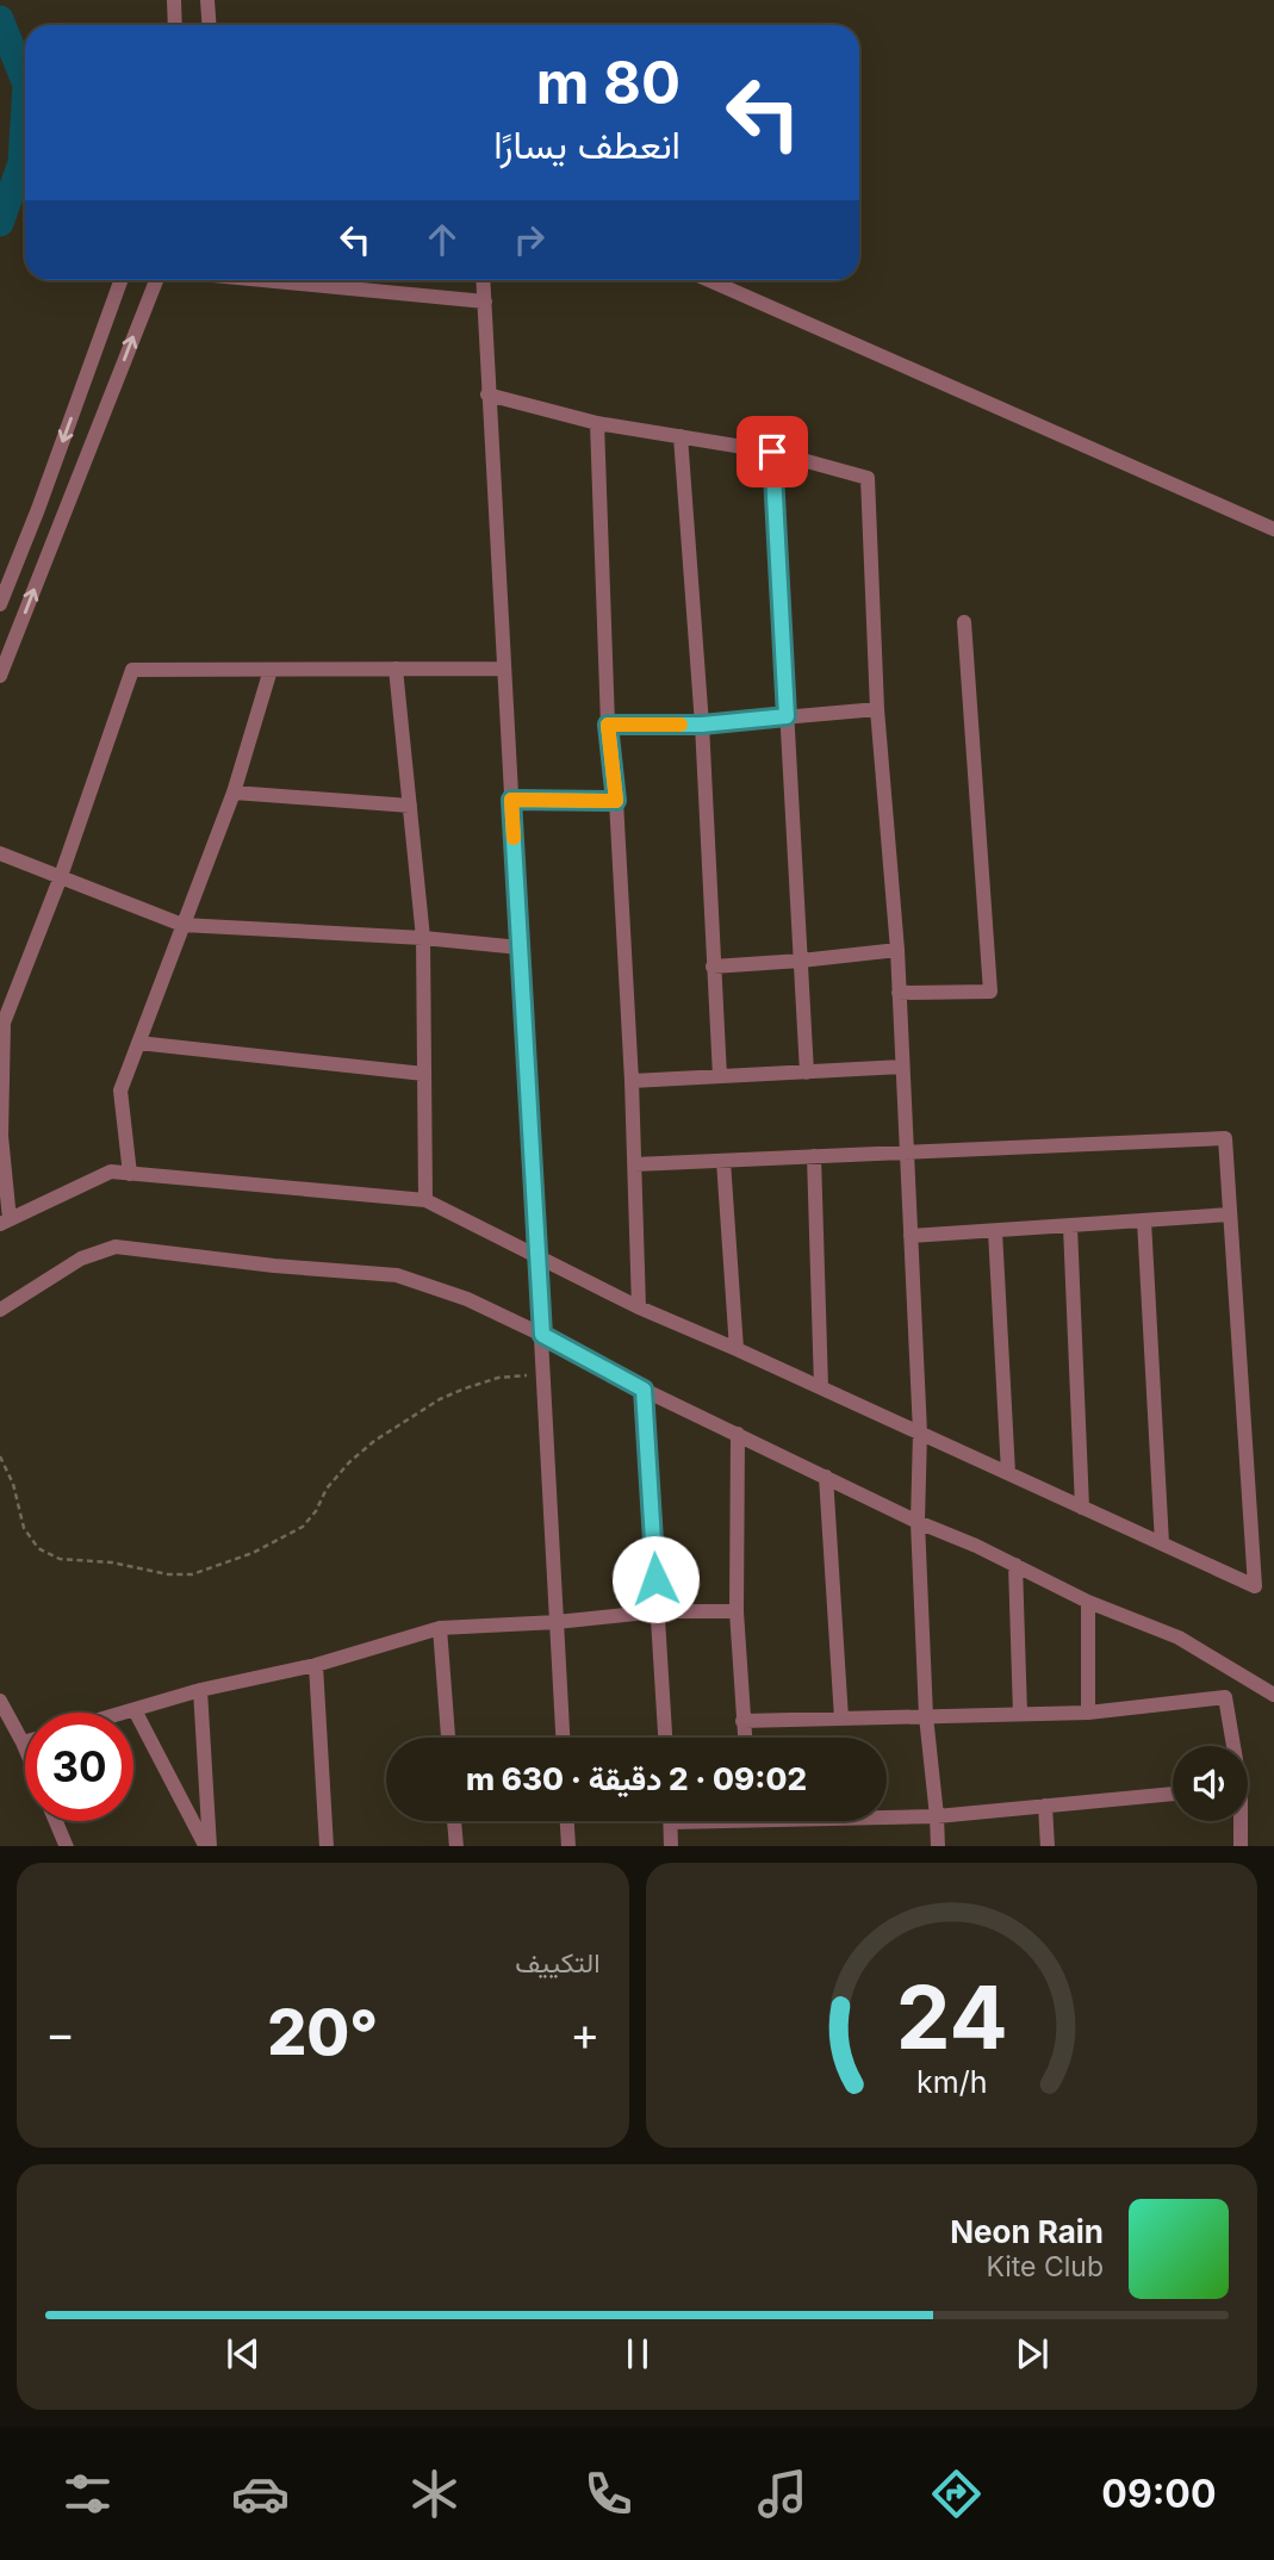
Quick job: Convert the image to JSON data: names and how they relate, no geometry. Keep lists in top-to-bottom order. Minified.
{"page":{"turn":["80 m","انعطف يسارًا"],"limit":"30","trip":"09:02 · 2 دقيقة · 630 m","tile":"التكييف","heat":["−","20°","+"],"song":["Neon Rain","Kite Club"],"tabs":"09:00","gauge":["24","km/h"]}}
